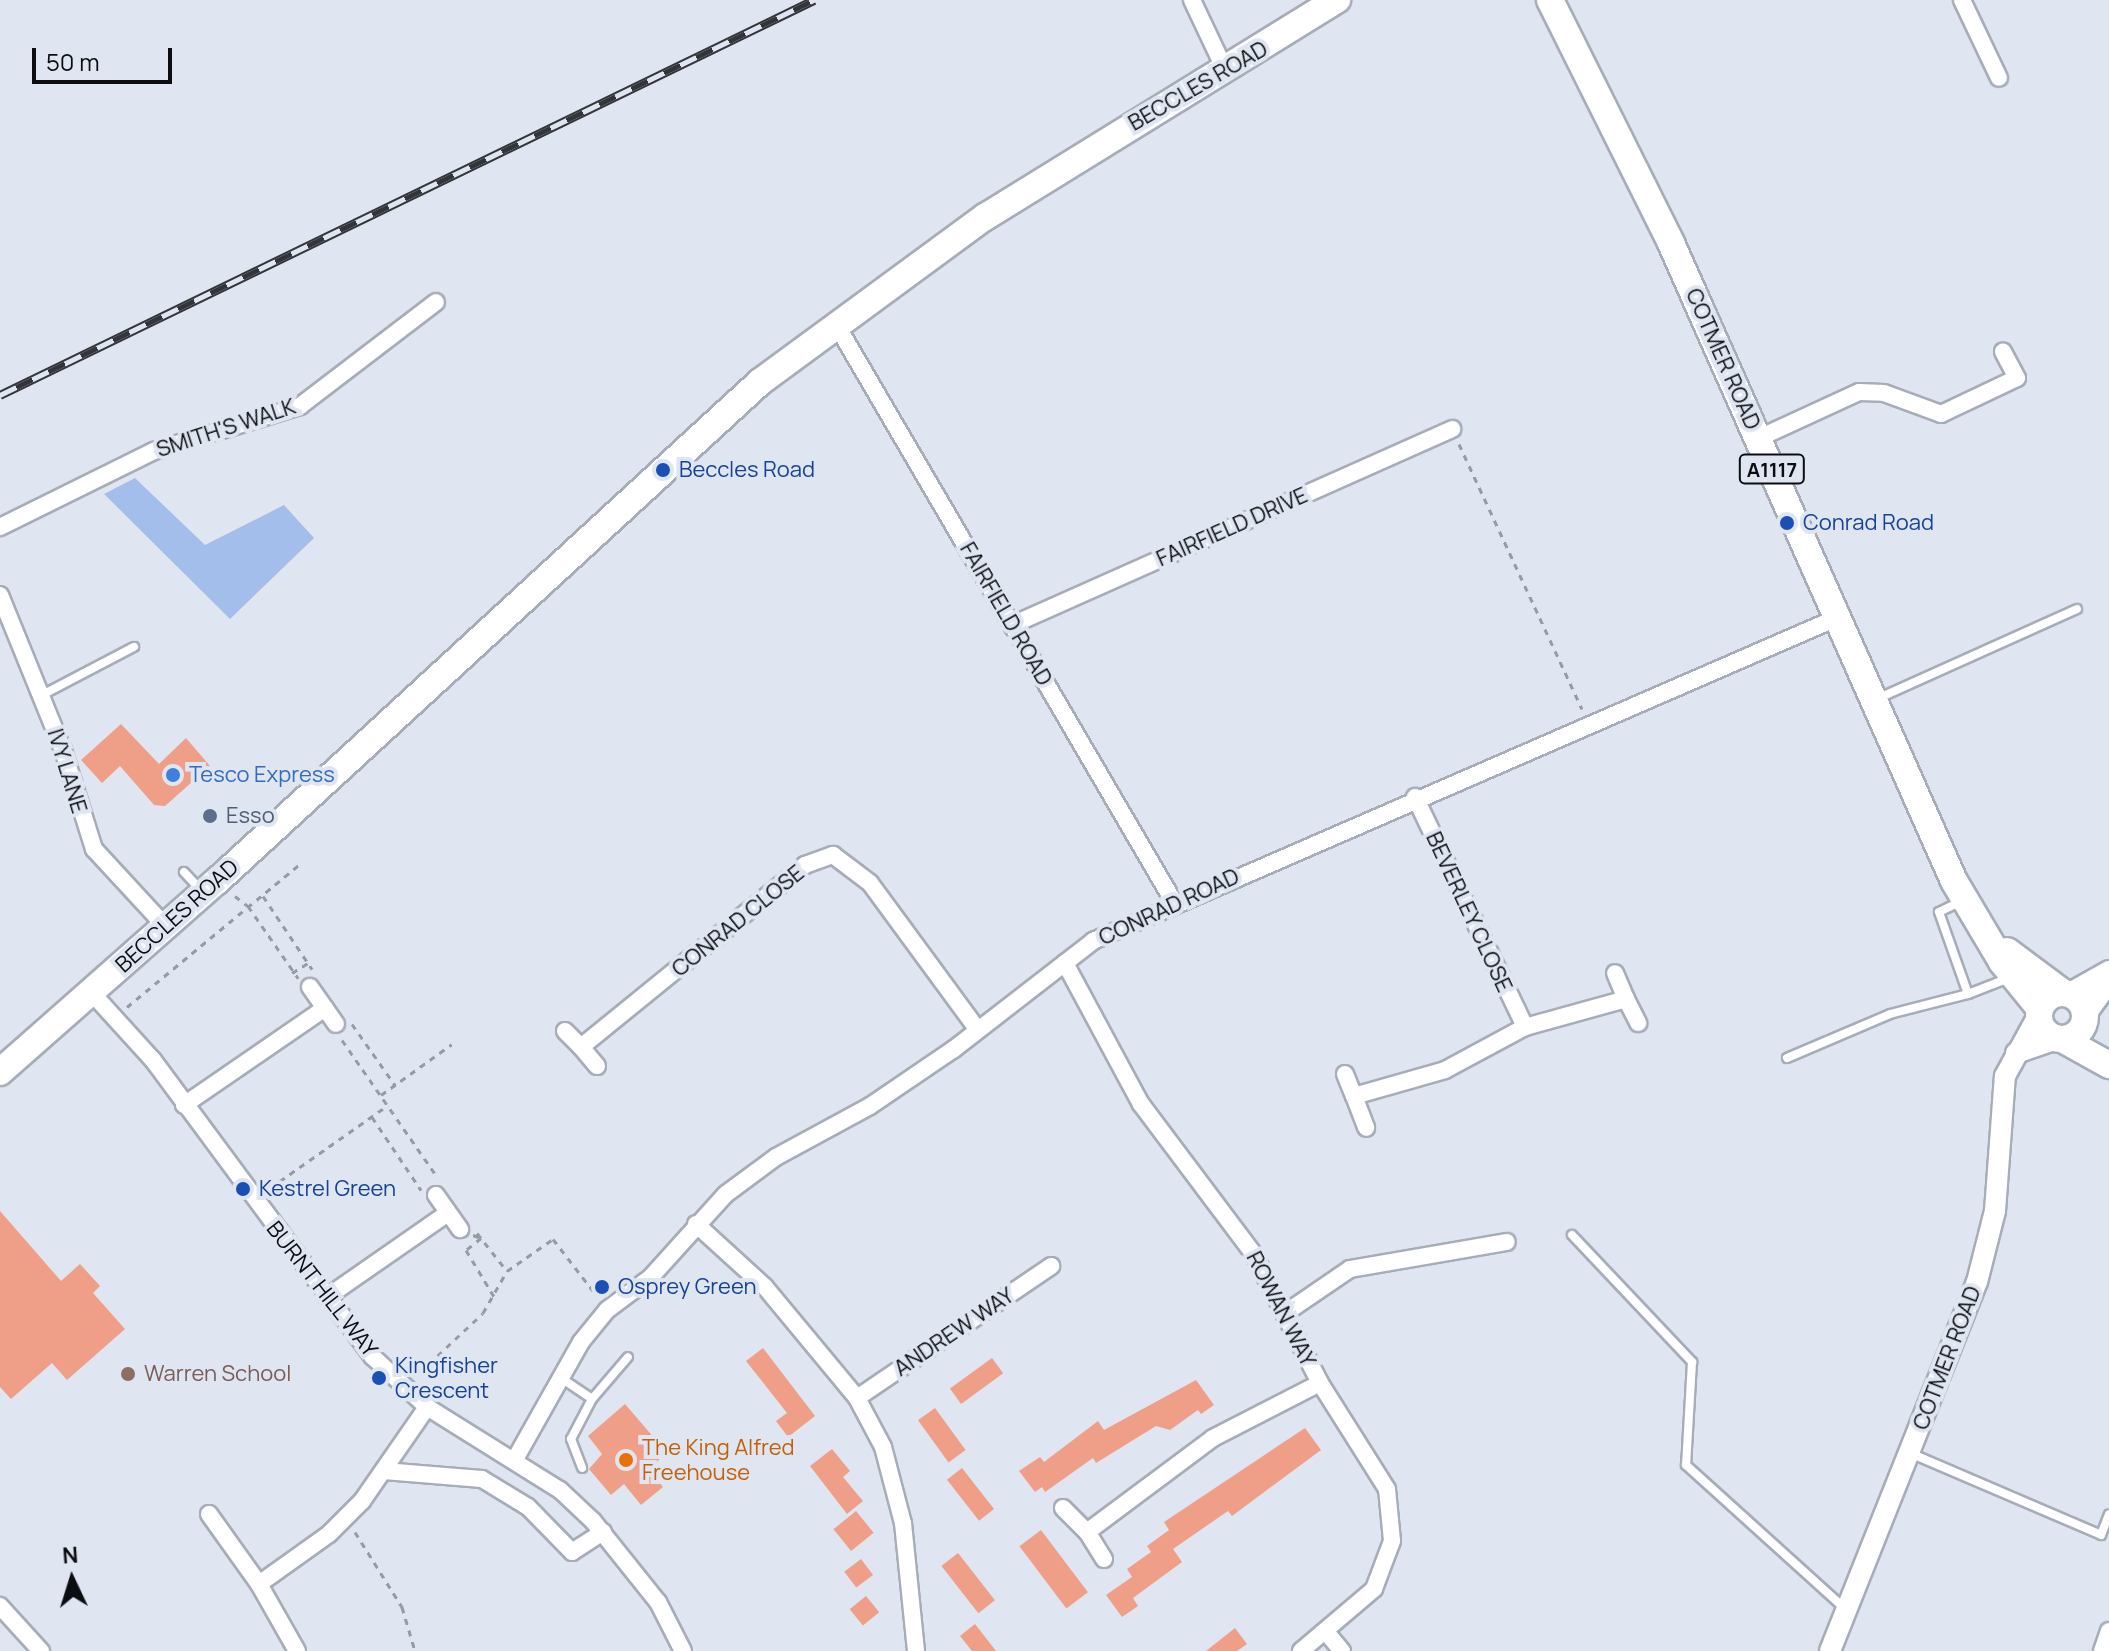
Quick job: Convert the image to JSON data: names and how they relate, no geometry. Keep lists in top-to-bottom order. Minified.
{"streets":{"highway":["BECCLES ROAD","COTMER ROAD","A1117"],"street":["SMITH'S WALK","FAIRFIELD DRIVE","FAIRFIELD ROAD","IVY LANE","CONRAD ROAD","BEVERLEY CLOSE","CONRAD CLOSE","BURNT HILL WAY","ROWAN WAY","ANDREW WAY"]},"crossings":[["BECCLES ROAD","FAIRFIELD ROAD"],["BECCLES ROAD","IVY LANE"],["BECCLES ROAD","BURNT HILL WAY"],["COTMER ROAD","A1117"],["COTMER ROAD","CONRAD ROAD"],["FAIRFIELD DRIVE","FAIRFIELD ROAD"],["FAIRFIELD ROAD","CONRAD ROAD"],["CONRAD ROAD","BEVERLEY CLOSE"],["CONRAD ROAD","CONRAD CLOSE"],["CONRAD ROAD","BURNT HILL WAY"],["CONRAD ROAD","ROWAN WAY"]],"places":["Beccles Road","Conrad Road","Tesco Express","Esso","Kestrel Green","Osprey Green","Warren School","Kingfisher Crescent","The King Alfred Freehouse"],"scale_bar":"50 m","north":"top"}
